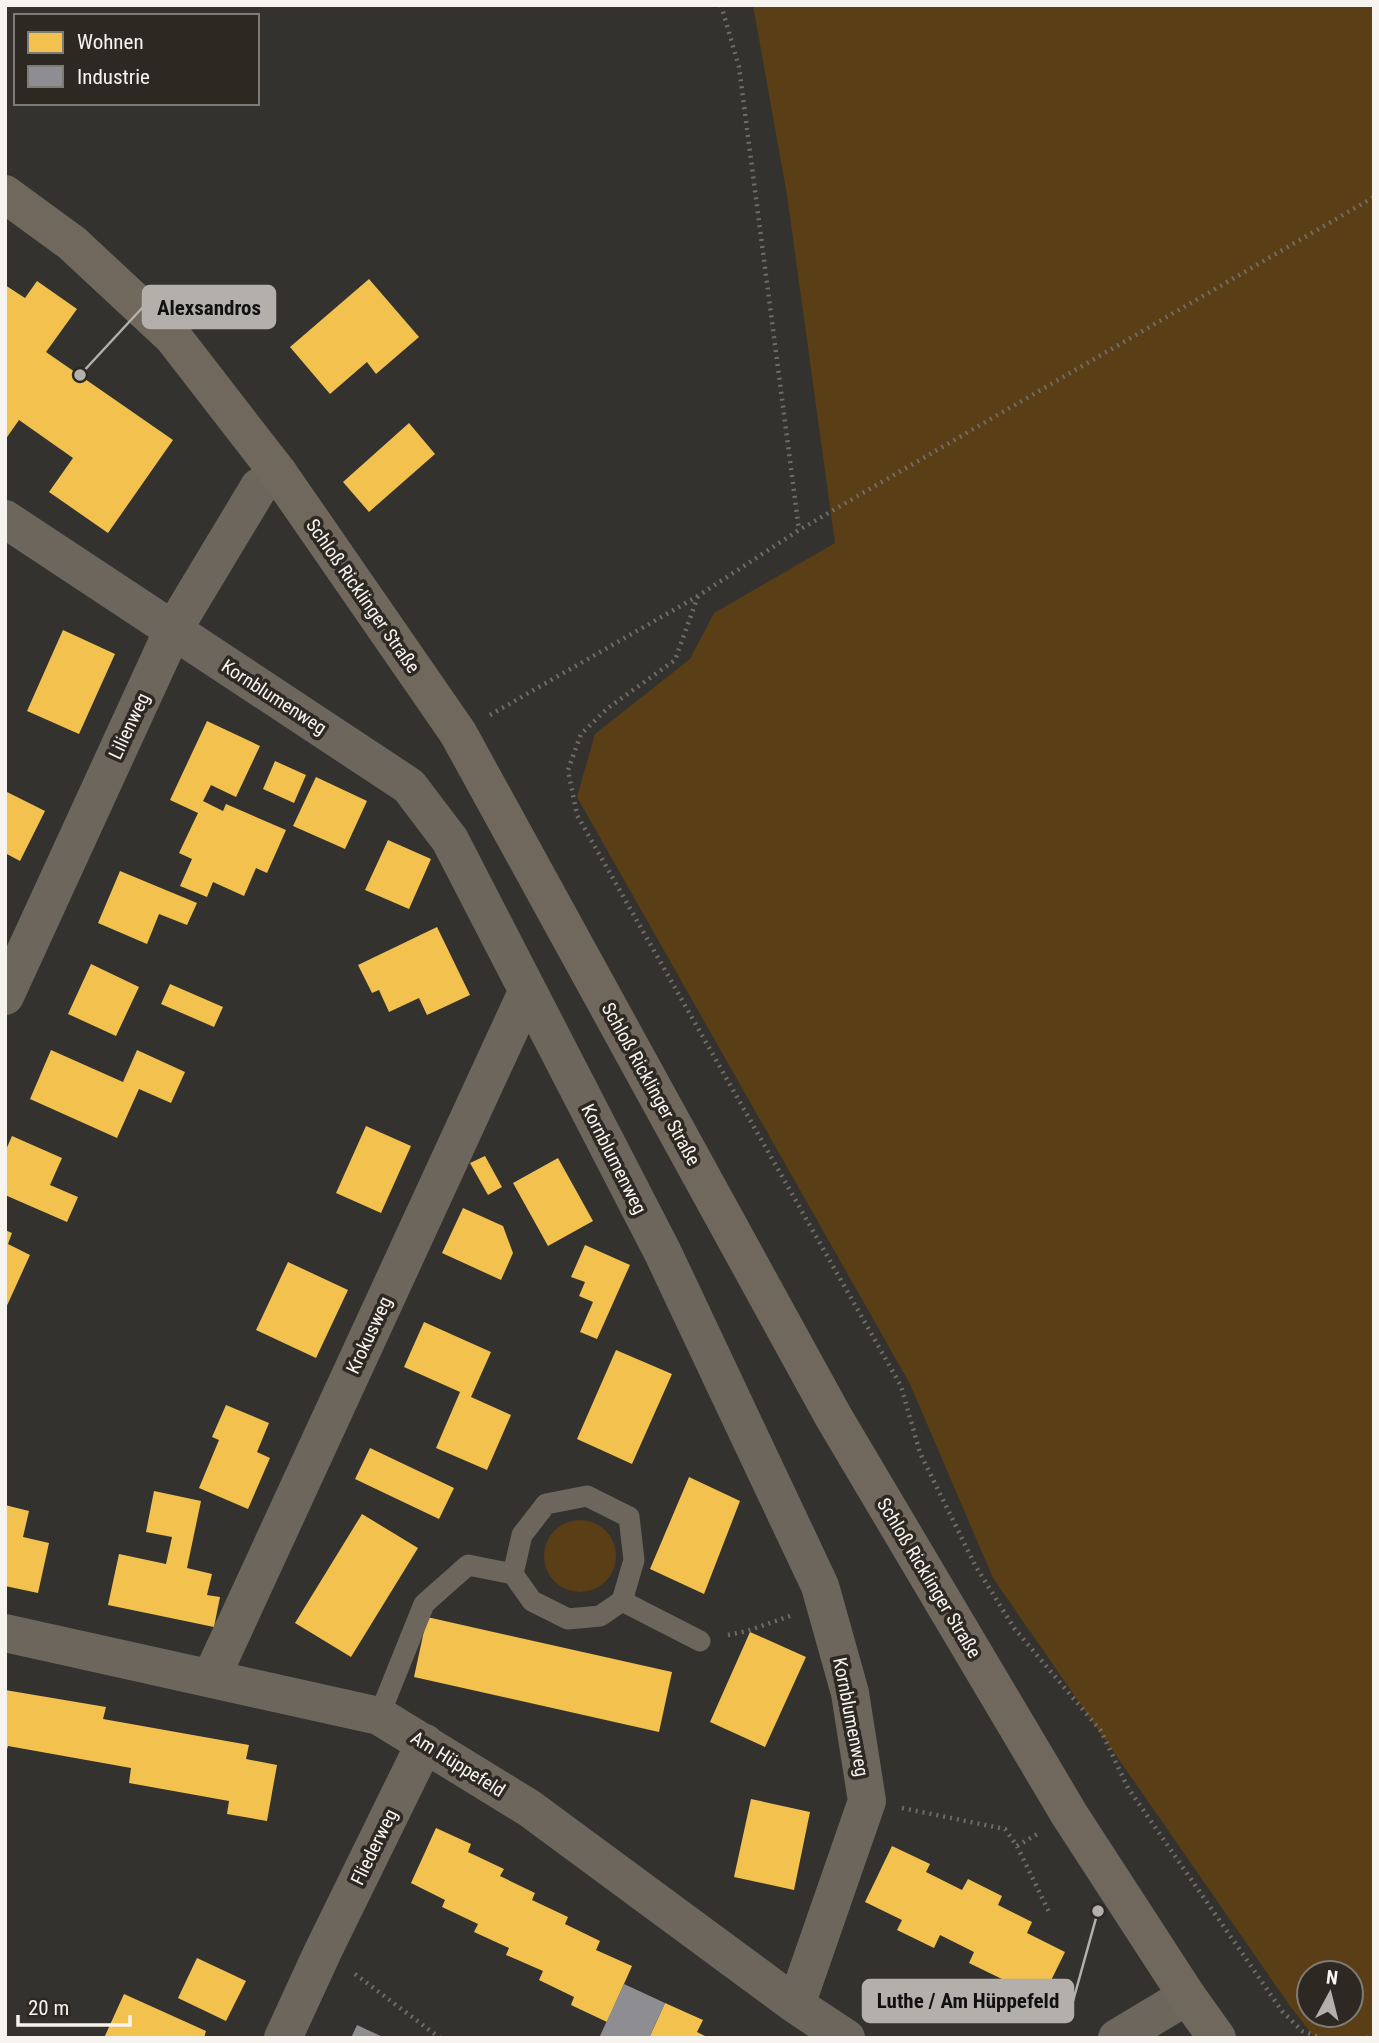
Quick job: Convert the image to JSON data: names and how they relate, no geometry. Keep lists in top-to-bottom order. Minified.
{"streets":{"street":["Schloß Ricklinger Straße","Kornblumenweg","Lilienweg","Krokusweg","Am Hüppefeld","Fliederweg"]},"crossings":[["Schloß Ricklinger Straße","Lilienweg"],["Kornblumenweg","Lilienweg"],["Kornblumenweg","Krokusweg"],["Kornblumenweg","Am Hüppefeld"],["Krokusweg","Am Hüppefeld"],["Am Hüppefeld","Fliederweg"]],"places":["Alexsandros","Luthe / Am Hüppefeld"],"legend":["Wohnen","Industrie"],"scale_bar":"20 m","north":"top"}
